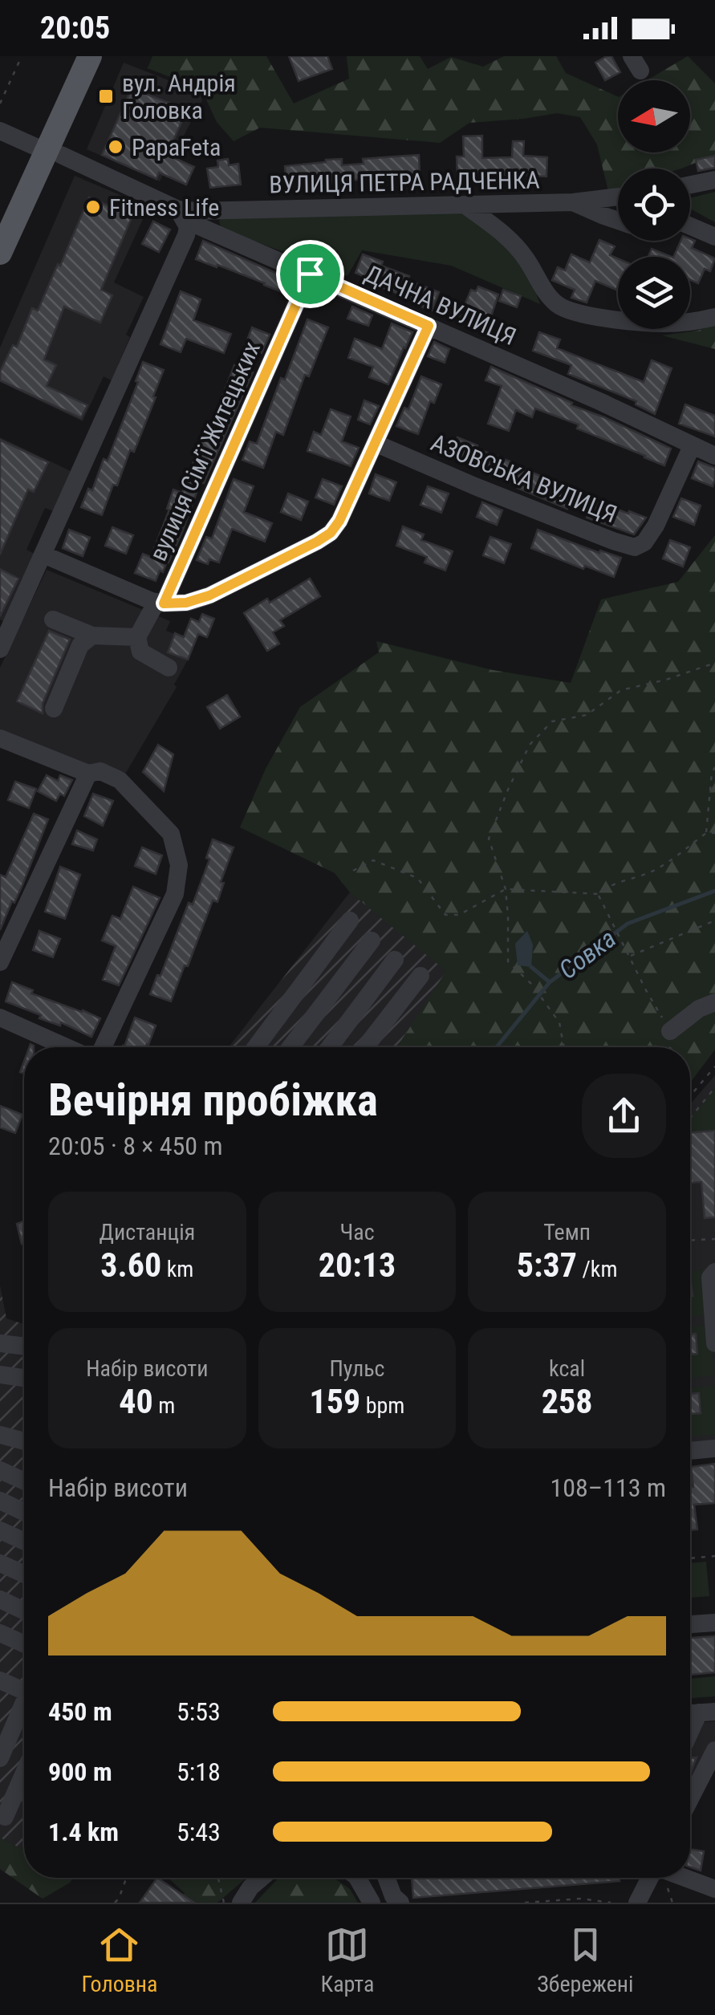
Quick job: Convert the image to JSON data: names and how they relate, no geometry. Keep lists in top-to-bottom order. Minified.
{"streets":{"street":["ВУЛИЦЯ ПЕТРА РАДЧЕНКА","ДАЧНА ВУЛИЦЯ","вулиця Сімʼї Житецьких","АЗОВСЬКА ВУЛИЦЯ"]},"crossings":[["ВУЛИЦЯ ПЕТРА РАДЧЕНКА","ДАЧНА ВУЛИЦЯ"],["ДАЧНА ВУЛИЦЯ","вулиця Сімʼї Житецьких"],["ДАЧНА ВУЛИЦЯ","АЗОВСЬКА ВУЛИЦЯ"]],"water":["Совка"],"places":{"transit":["вул. Андрія Головка"],"other":["PapaFeta","Fitness Life"]},"north":"left","page":{"status":"20:05","heading":["Вечірня пробіжка","20:05 · 8 × 450 m"],"stats":[["Дистанція","3.60 km"],["Час","20:13"],["Темп","5:37 /km"],["Набір висоти","40 m"],["Пульс","159 bpm"],["kcal","258"]],"chart":["Набір висоти","108–113 m"],"list":[{"name":"450 m","note":"5:53"},{"name":"900 m","note":"5:18"},{"name":"1.4 km","note":"5:43"}],"tabs":["Головна","Карта","Збережені"]}}
